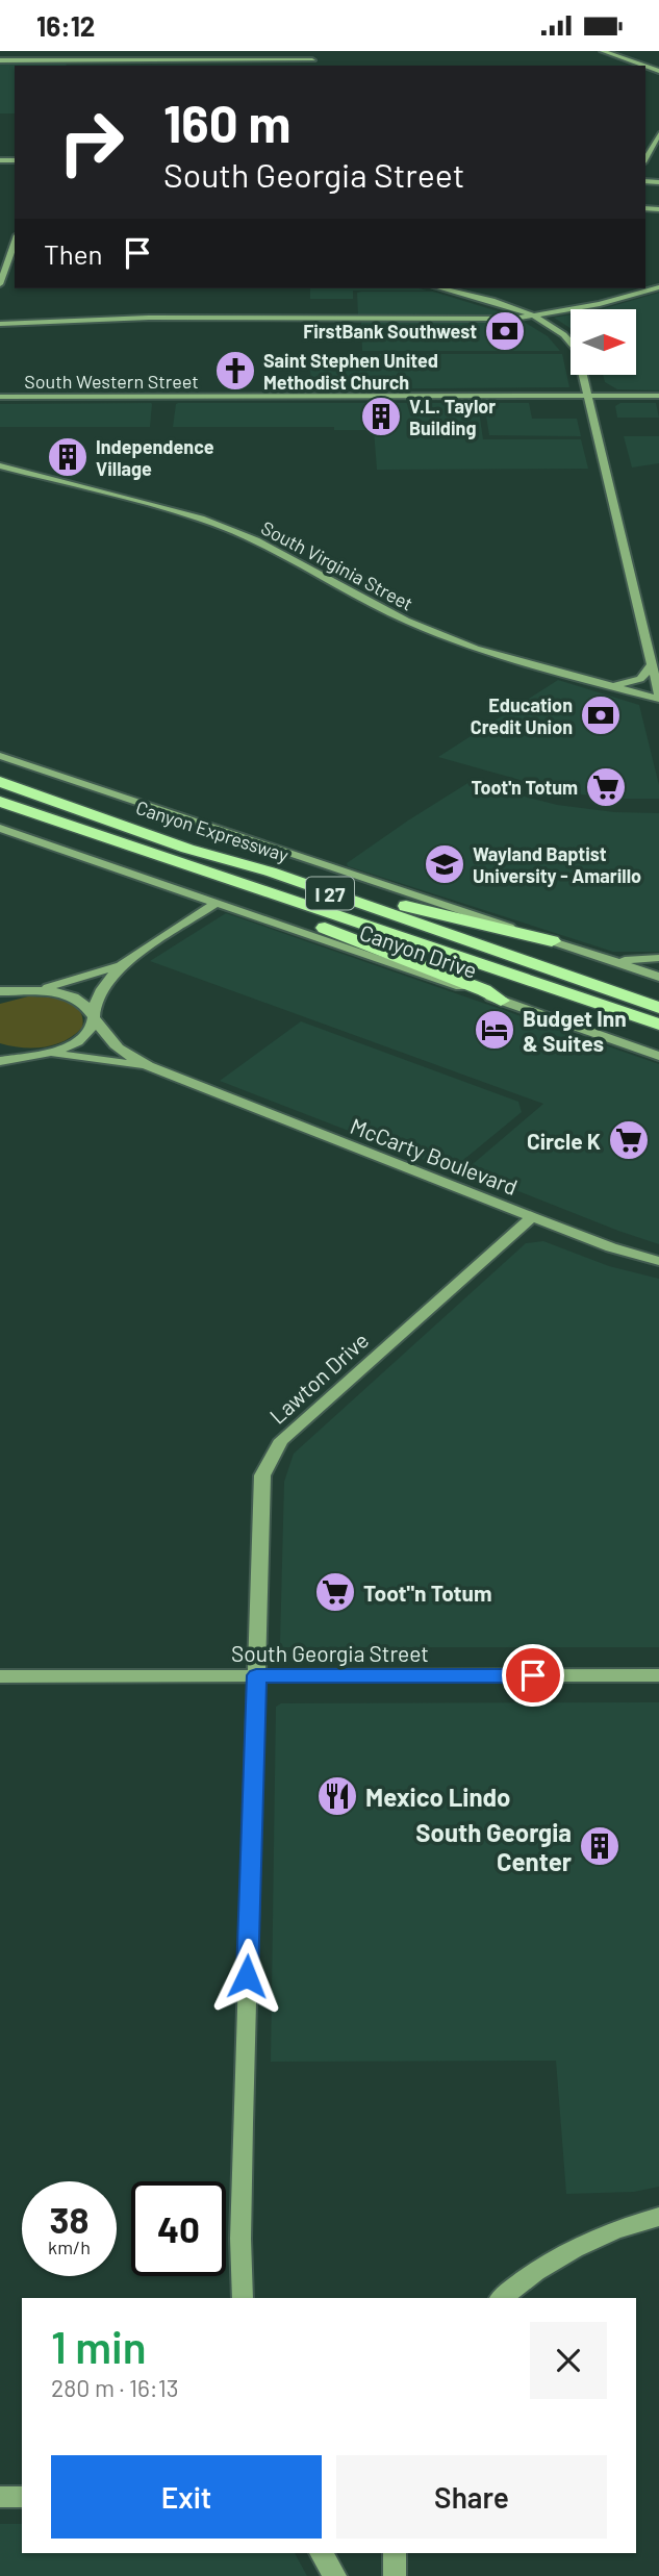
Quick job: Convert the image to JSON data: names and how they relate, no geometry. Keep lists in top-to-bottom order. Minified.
{"streets":{"highway":["Canyon Expressway","I 27"],"main road":["South Western Street","South Virginia Street","Canyon Drive","McCarty Boulevard","Lawton Drive","South Georgia Street"]},"crossings":[["McCarty Boulevard","Lawton Drive"],["Lawton Drive","South Georgia Street"]],"places":{"bank":["FirstBank Southwest","Education Credit Union"],"church":["Saint Stephen United Methodist Church"],"building":["V.L. Taylor Building","Independence Village","South Georgia Center"],"supermarket":["Toot'n Totum","Circle K","Toot\"n Totum"],"school or university":["Wayland Baptist University - Amarillo"],"hotel":["Budget Inn & Suites"],"restaurant":["Mexico Lindo"]},"north":"right","page":{"status":"16:12","turn":["160 m","South Georgia Street"],"then":"Then","speed":"38 km/h","limit":"40","heading":["1 min","280 m · 16:13"],"buttons":["Exit","Share"]}}
